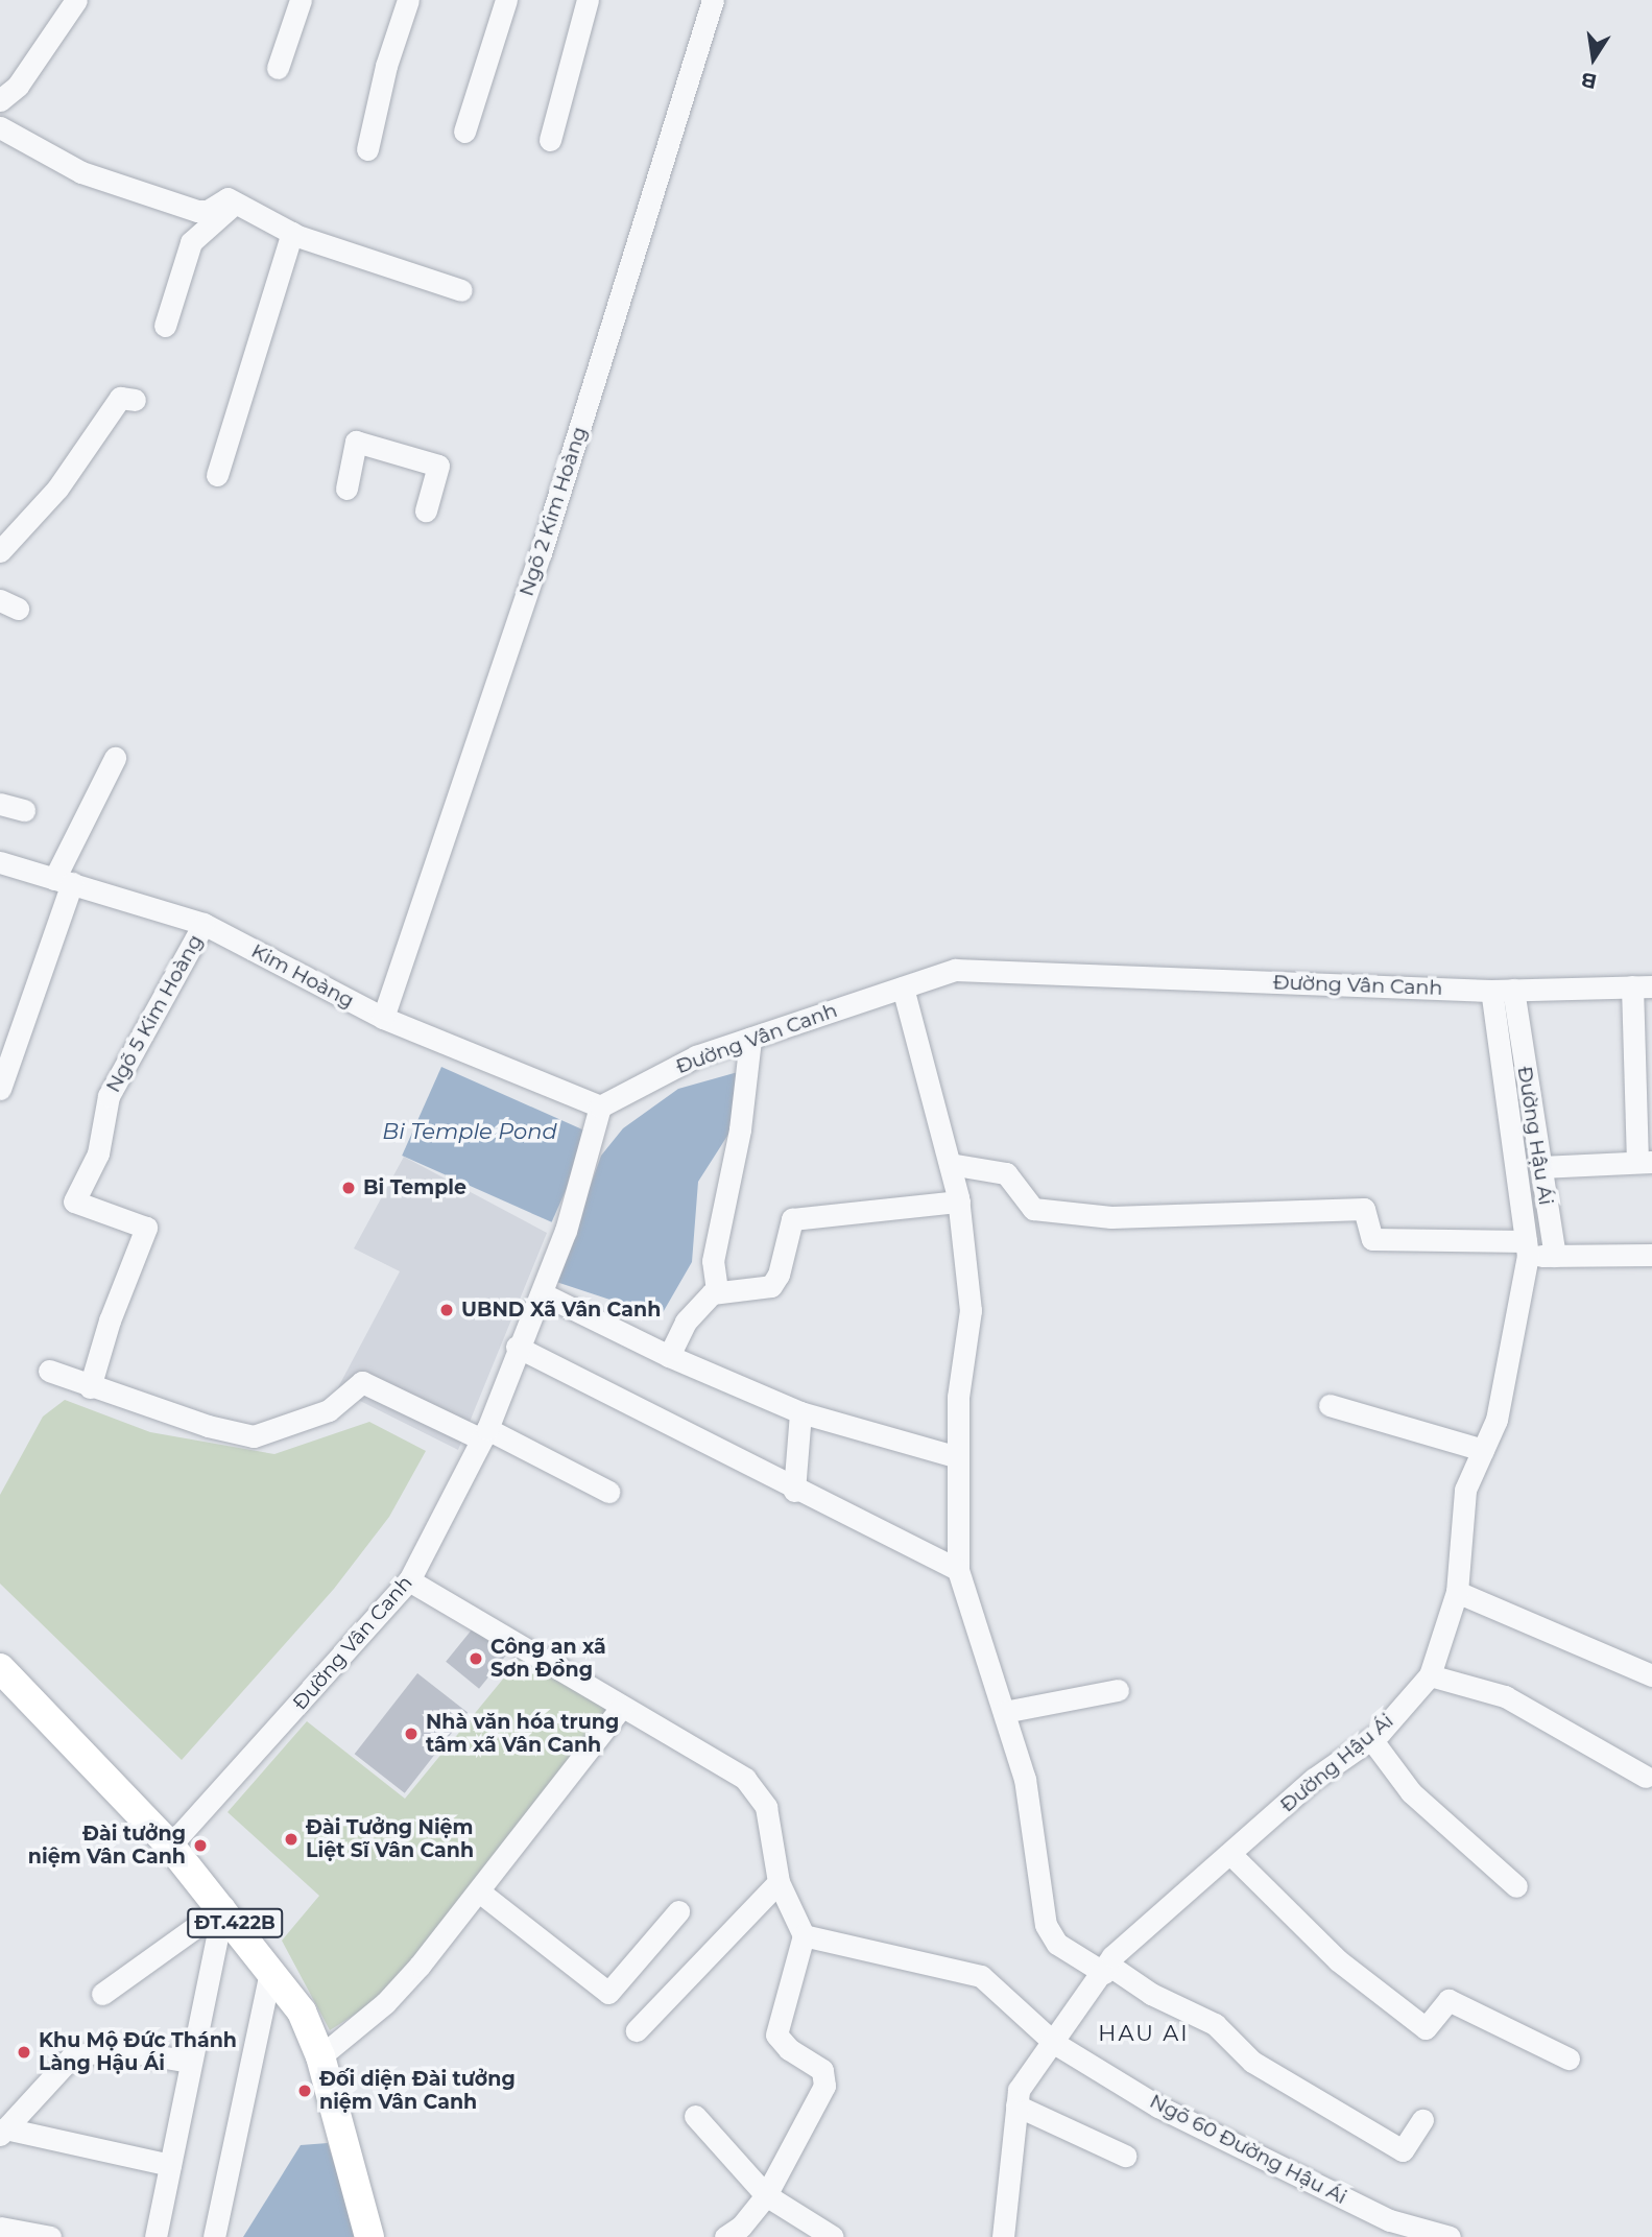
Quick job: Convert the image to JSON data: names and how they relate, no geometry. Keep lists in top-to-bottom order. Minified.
{"streets":{"main road":["ĐT.422B"],"street":["Ngõ 2 Kim Hoàng","Kim Hoàng","Đường Vân Canh","Ngõ 5 Kim Hoàng","Đường Hậu Ái","Ngõ 60 Đường Hậu Ái"]},"crossings":[["Ngõ 2 Kim Hoàng","Kim Hoàng"],["Kim Hoàng","Đường Vân Canh"],["Kim Hoàng","Ngõ 5 Kim Hoàng"],["Đường Vân Canh","Đường Hậu Ái"],["Đường Vân Canh","ĐT.422B"],["Đường Hậu Ái","Ngõ 60 Đường Hậu Ái"]],"districts":["HAU AI"],"water":["Bi Temple Pond"],"places":["Bi Temple","UBND Xã Vân Canh","Công an xã Sơn Đồng","Nhà văn hóa trung tâm xã Vân Canh","Đài Tưởng Niệm Liệt Sĩ Vân Canh","Đài tưởng niệm Vân Canh","Khu Mộ Đức Thánh Làng Hậu Ái","Đối diện Đài tưởng niệm Vân Canh"],"north":"bottom"}
